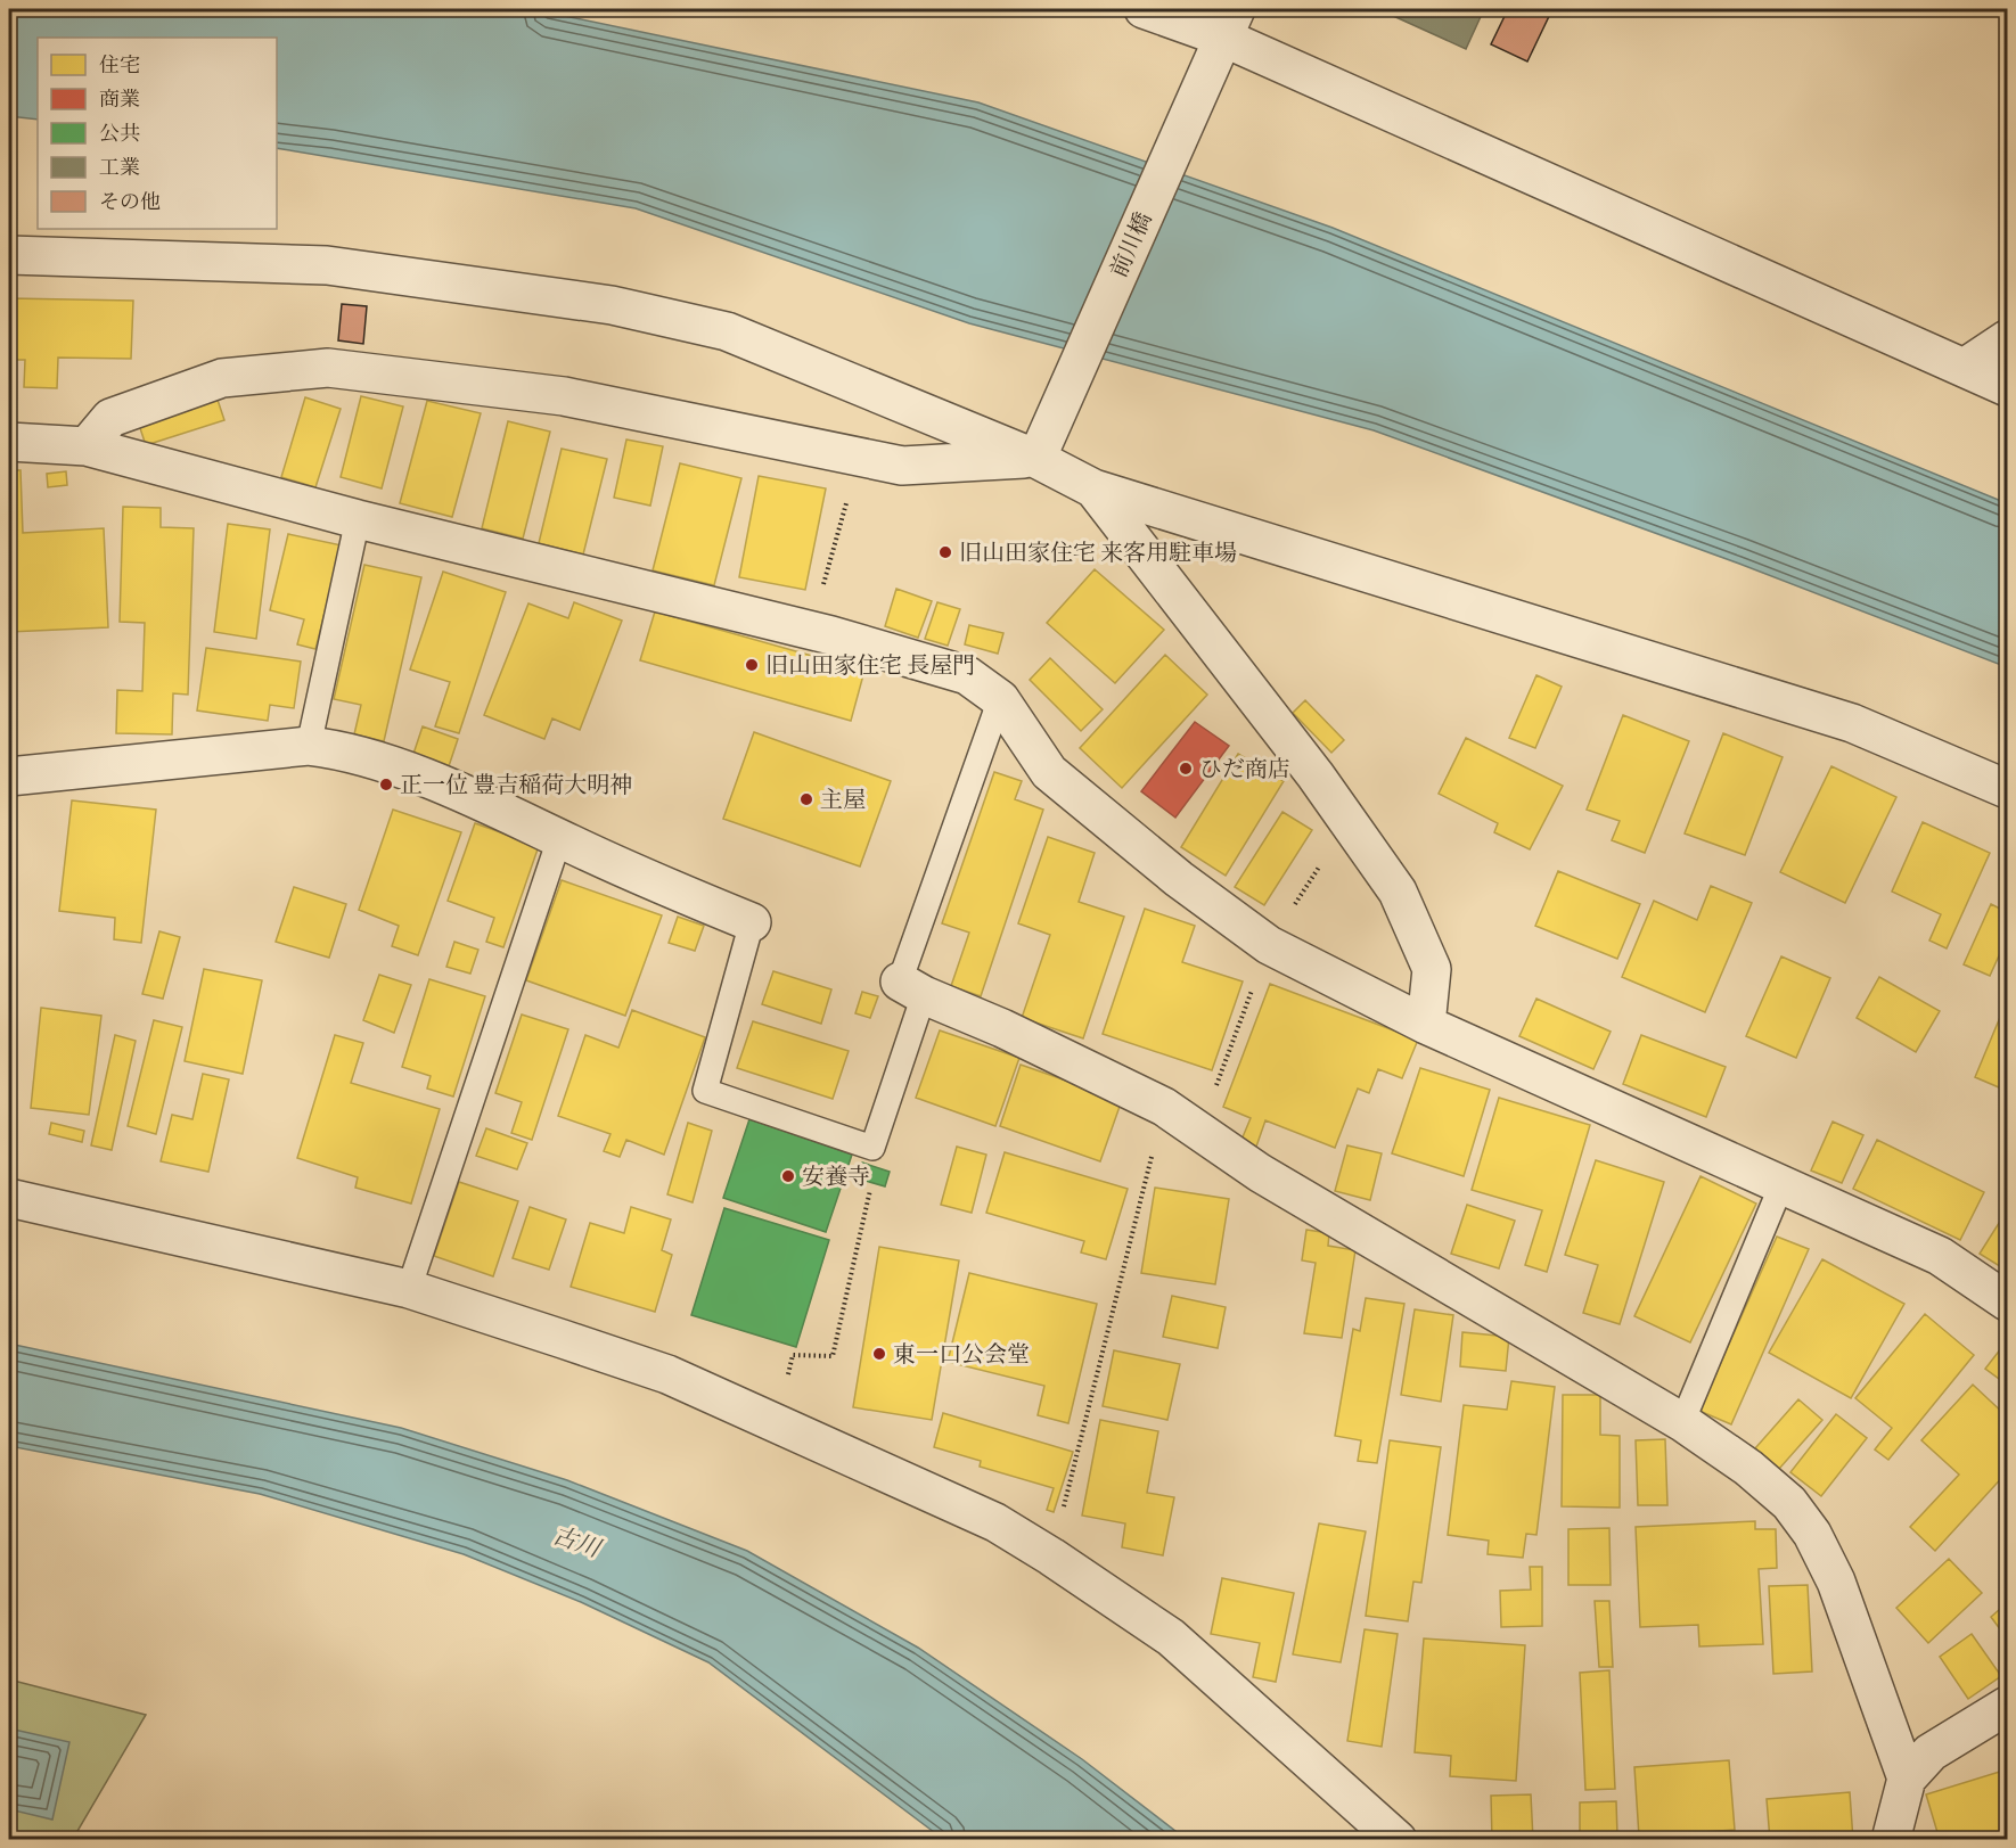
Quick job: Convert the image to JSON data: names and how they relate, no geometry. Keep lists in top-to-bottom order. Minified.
{"streets":{"street":["前川橋"]},"water":["古川"],"places":["旧山田家住宅 来客用駐車場","旧山田家住宅 長屋門","ひだ商店","正一位 豊吉稲荷大明神","主屋","安養寺","東一口公会堂"],"legend":["住宅","商業","公共","工業","その他"]}
